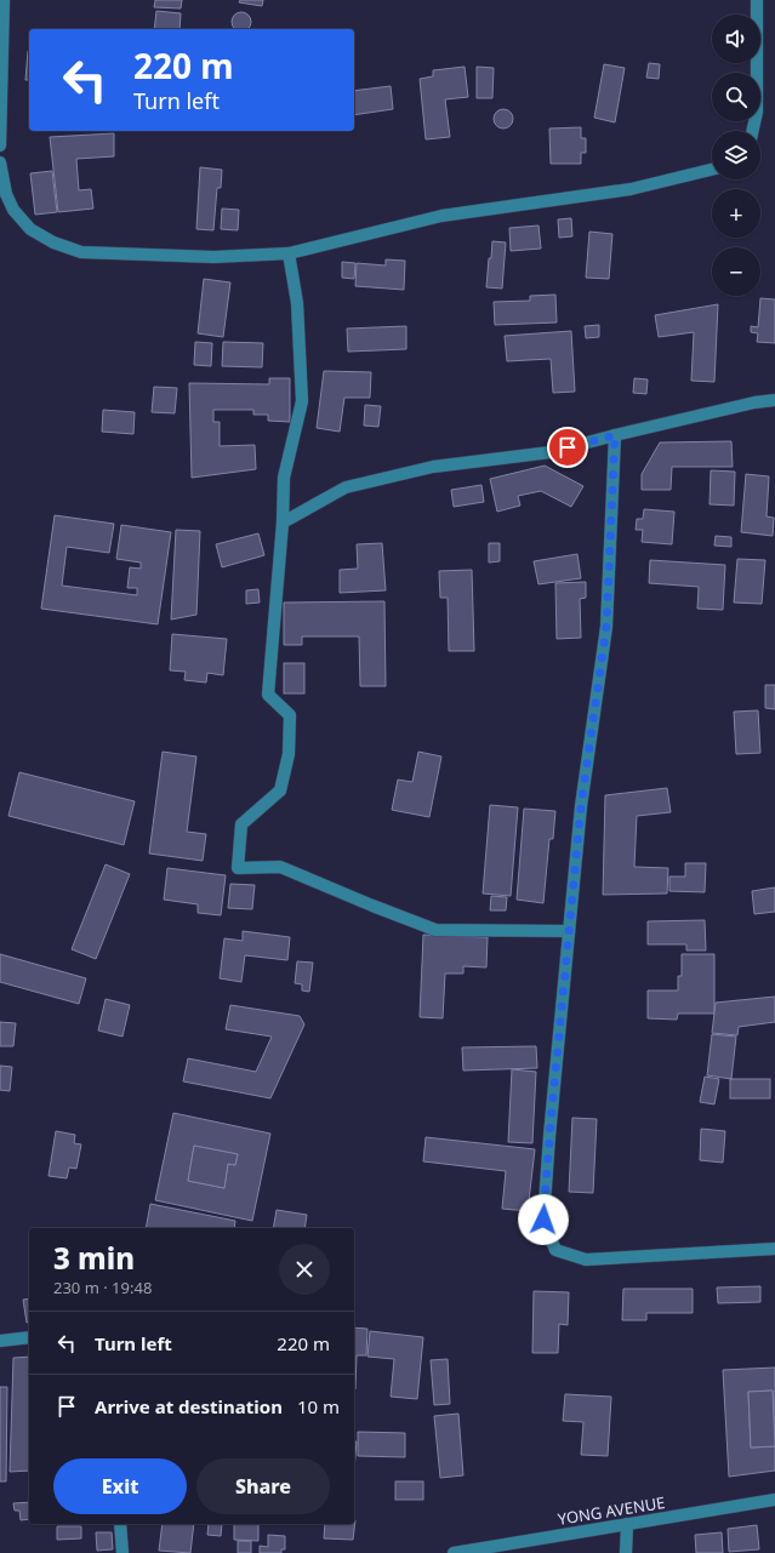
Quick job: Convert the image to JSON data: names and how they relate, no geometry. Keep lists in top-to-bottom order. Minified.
{"streets":{"street":["YONG AVENUE"]},"page":{"map_buttons":["+","−"],"turn":["220 m","Turn left"],"heading":["3 min","230 m · 19:48"],"list":[{"name":"Turn left","value":"220 m"},{"name":"Arrive at destination","value":"10 m"}],"buttons":["Exit","Share"]}}
